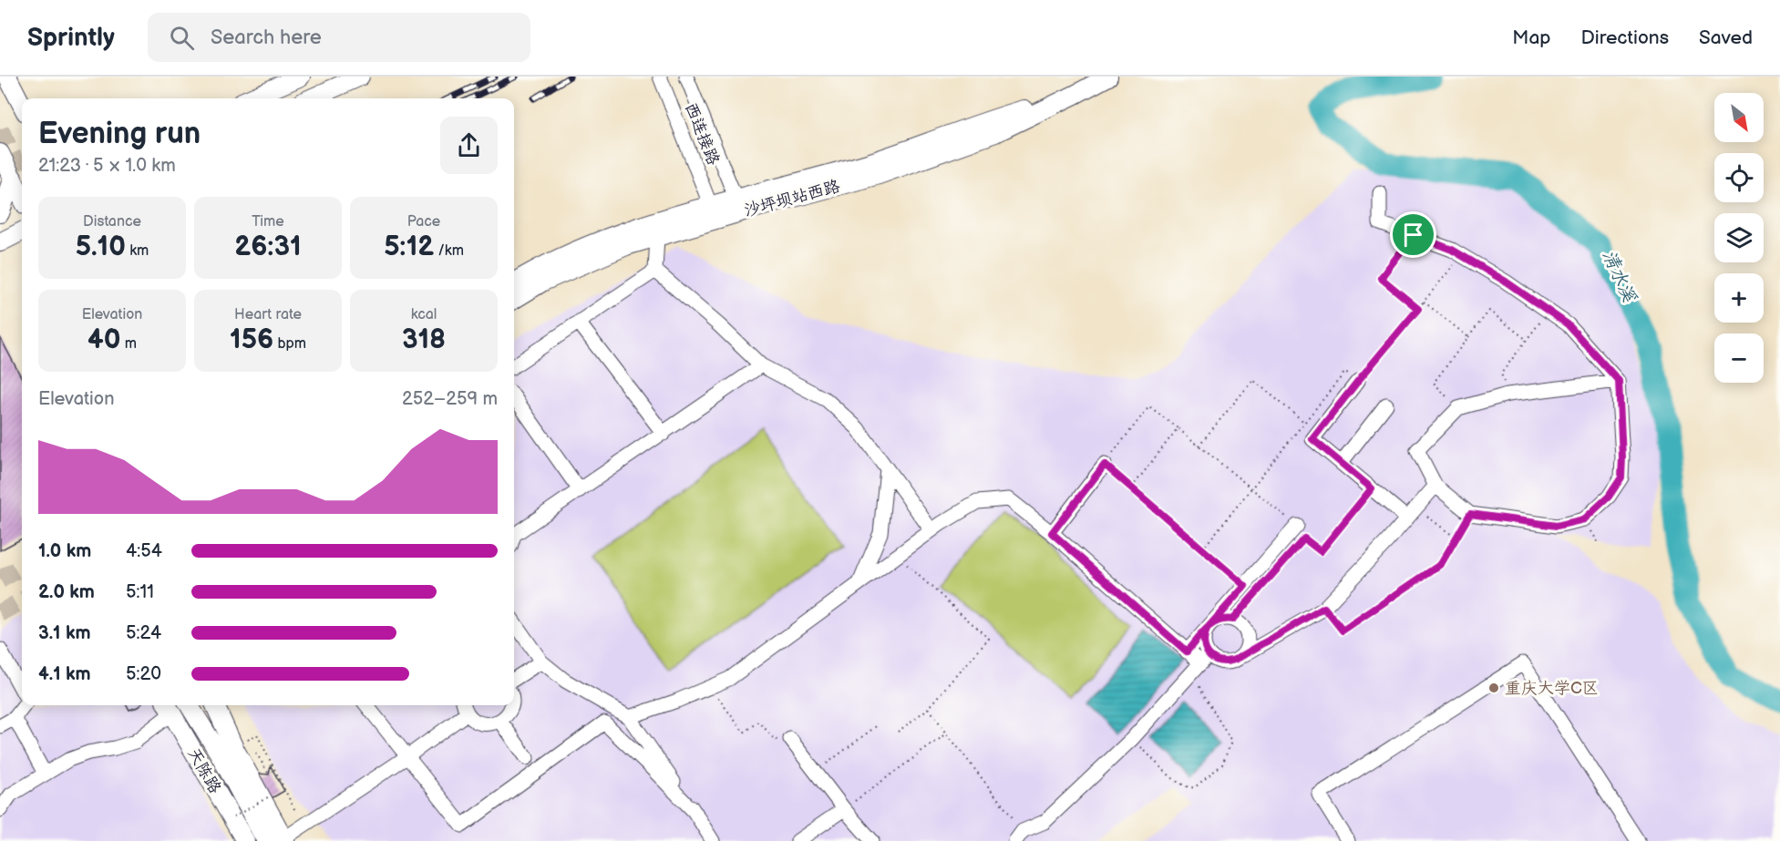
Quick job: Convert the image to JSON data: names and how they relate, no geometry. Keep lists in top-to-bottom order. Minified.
{"streets":{"main road":["沙坪坝站西路","天陈路"],"street":["西连接路"]},"crossings":[["西连接路","沙坪坝站西路"]],"water":["清水溪"],"places":["重庆大学C区"],"north":"bottom right","page":{"header":"Sprintly","search":"Search here","nav":["Map","Directions","Saved"],"map_buttons":["+","−"],"heading":["Evening run","21:23 · 5 × 1.0 km"],"stats":[["Distance","5.10 km"],["Time","26:31"],["Pace","5:12 /km"],["Elevation","40 m"],["Heart rate","156 bpm"],["kcal","318"]],"chart":["Elevation","252–259 m"],"list":[{"name":"1.0 km","note":"4:54"},{"name":"2.0 km","note":"5:11"},{"name":"3.1 km","note":"5:24"},{"name":"4.1 km","note":"5:20"}]}}
